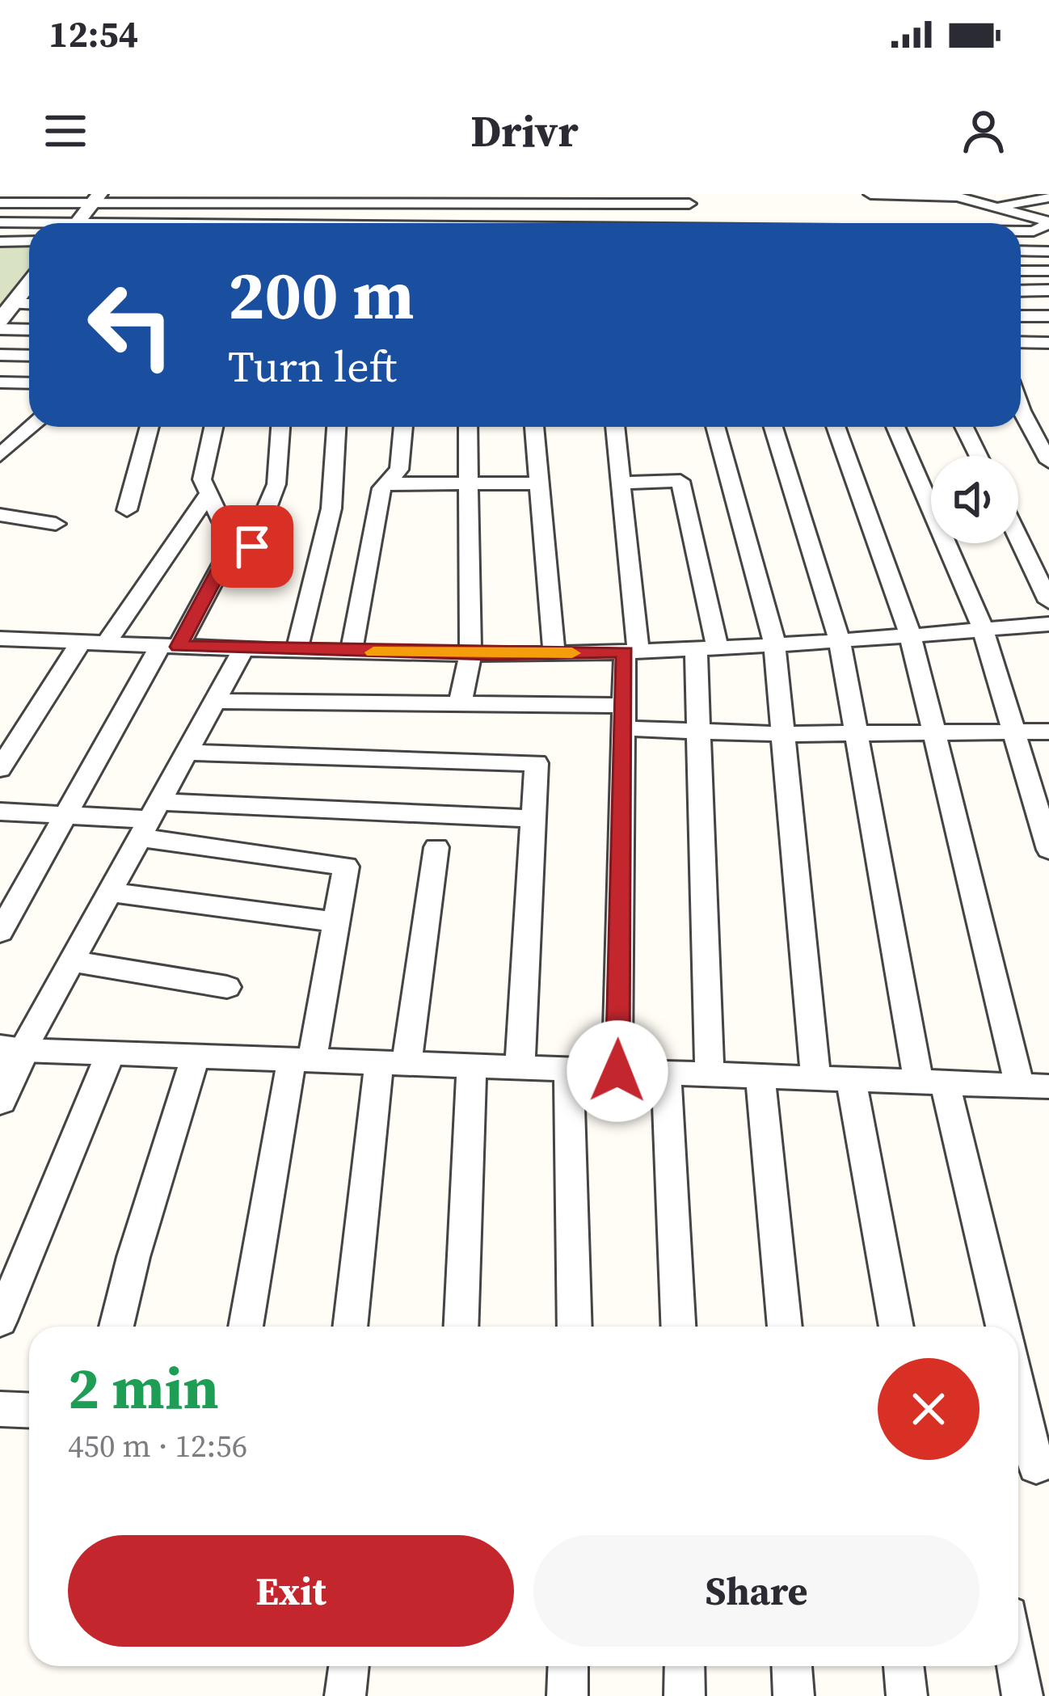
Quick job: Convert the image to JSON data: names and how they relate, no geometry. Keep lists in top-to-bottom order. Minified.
{"page":{"status":"12:54","header":"Drivr","turn":["200 m","Turn left"],"heading":["2 min","450 m · 12:56"],"buttons":["Exit","Share"]}}
